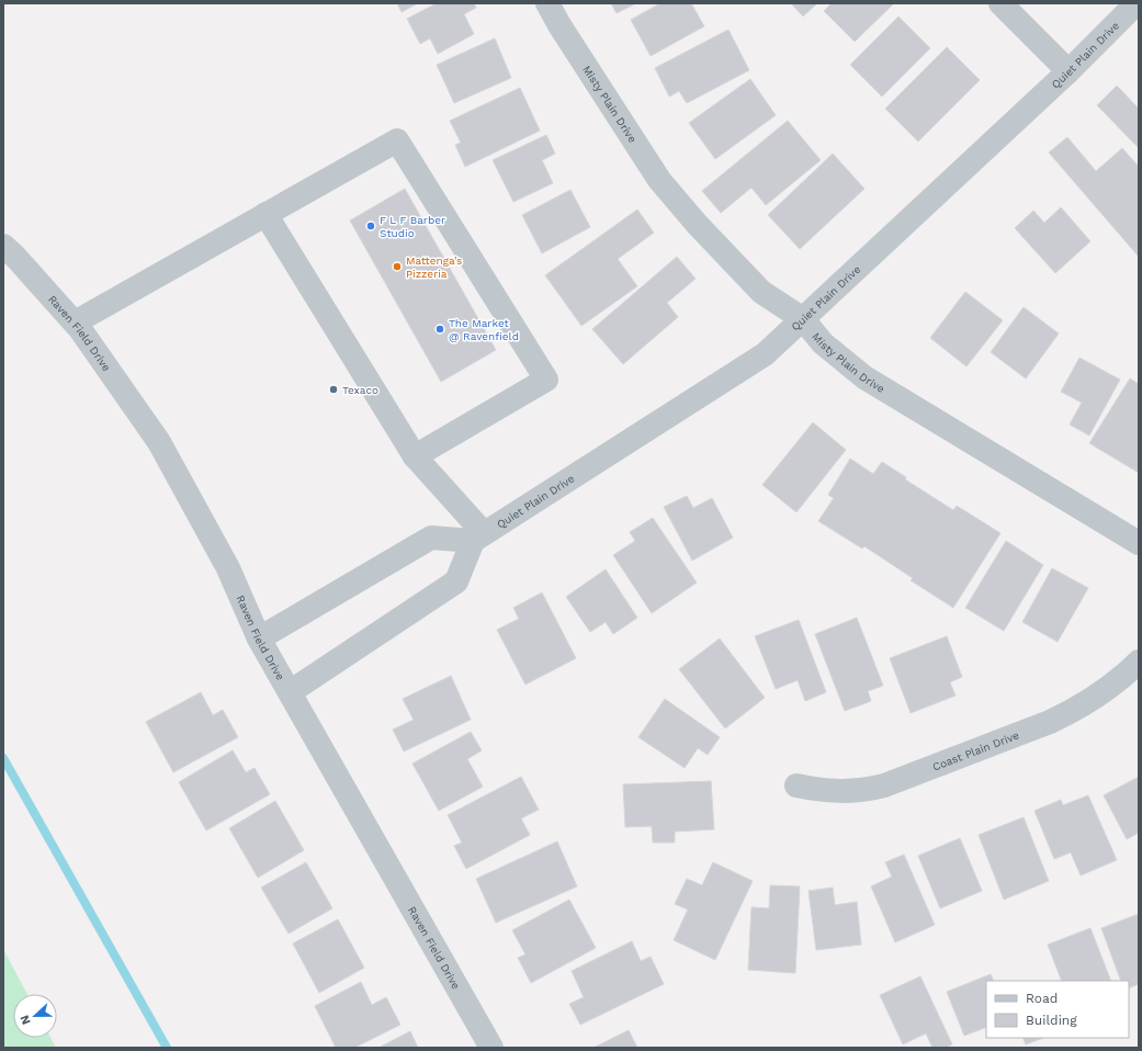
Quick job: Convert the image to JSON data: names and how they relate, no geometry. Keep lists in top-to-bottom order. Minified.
{"streets":{"street":["Quiet Plain Drive","Misty Plain Drive","Raven Field Drive","Coast Plain Drive"]},"crossings":[["Quiet Plain Drive","Misty Plain Drive"]],"places":["F L F Barber Studio","Mattenga’s Pizzeria","The Market @ Ravenfield","Texaco"],"legend":["Road","Building"],"north":"left"}
